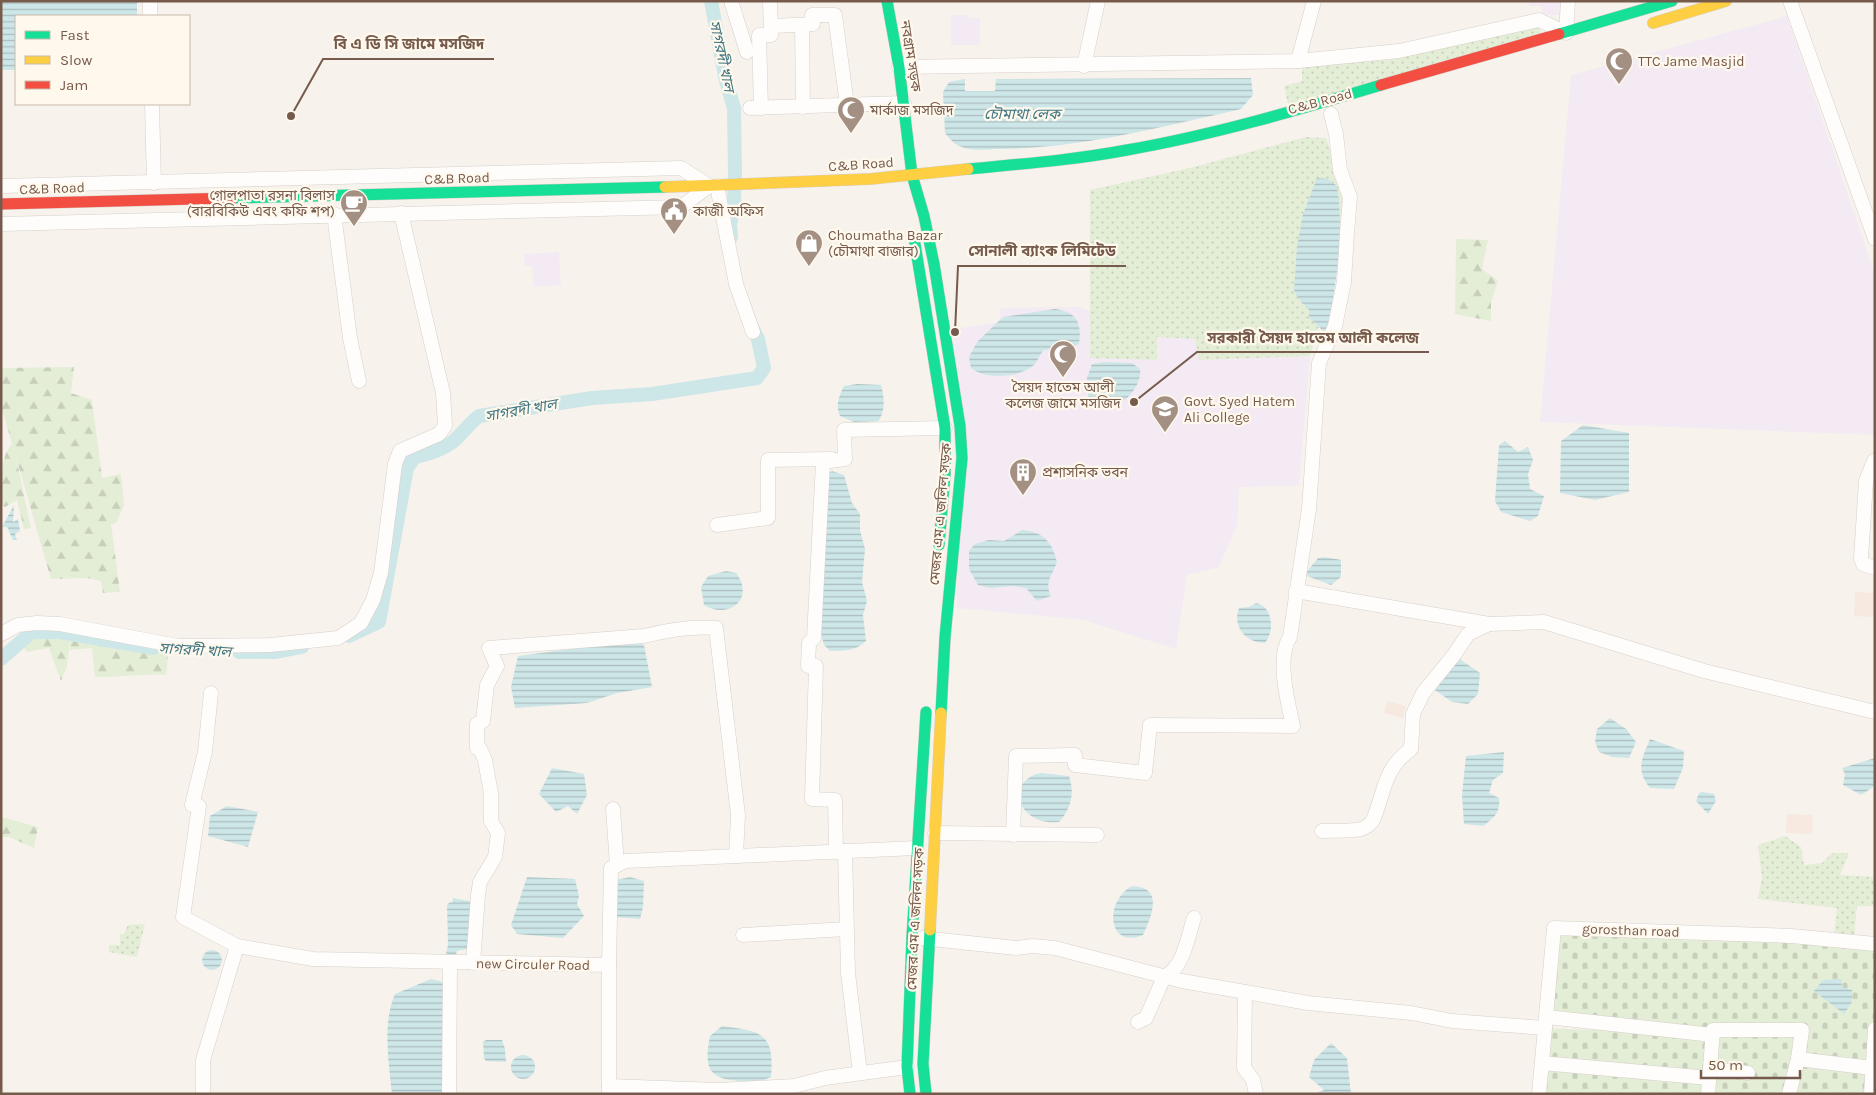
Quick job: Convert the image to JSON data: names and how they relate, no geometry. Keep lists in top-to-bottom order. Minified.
{"streets":{"main road":["নবগ্রাম সড়ক","C&B Road","মেজর এম এ জলিল সড়ক"],"street":["gorosthan road","new Circuler Road"]},"crossings":[["নবগ্রাম সড়ক","C&B Road"],["নবগ্রাম সড়ক","মেজর এম এ জলিল সড়ক"],["C&B Road","মেজর এম এ জলিল সড়ক"]],"water":["সাগরদী খাল","চৌমাথা লেক"],"places":{"mosque":["TTC Jame Masjid","মার্কাজ মসজিদ","সৈয়দ হাতেম আলী কলেজ জামে মসজিদ"],"other":["বি এ ডি সি জামে মসজিদ","সোনালী ব্যাংক লিমিটেড","সরকারী সৈয়দ হাতেম আলী কলেজ"],"cafe":["গোলপাতা রসনা বিলাস (বারবিকিউ এবং কফি শপ)"],"public building":["কাজী অফিস"],"shop":["Choumatha Bazar (চৌমাথা বাজার)"],"school or university":["Govt. Syed Hatem Ali College"],"building":["প্রশাসনিক ভবন"]},"legend":["Fast","Slow","Jam"],"scale_bar":"50 m"}
